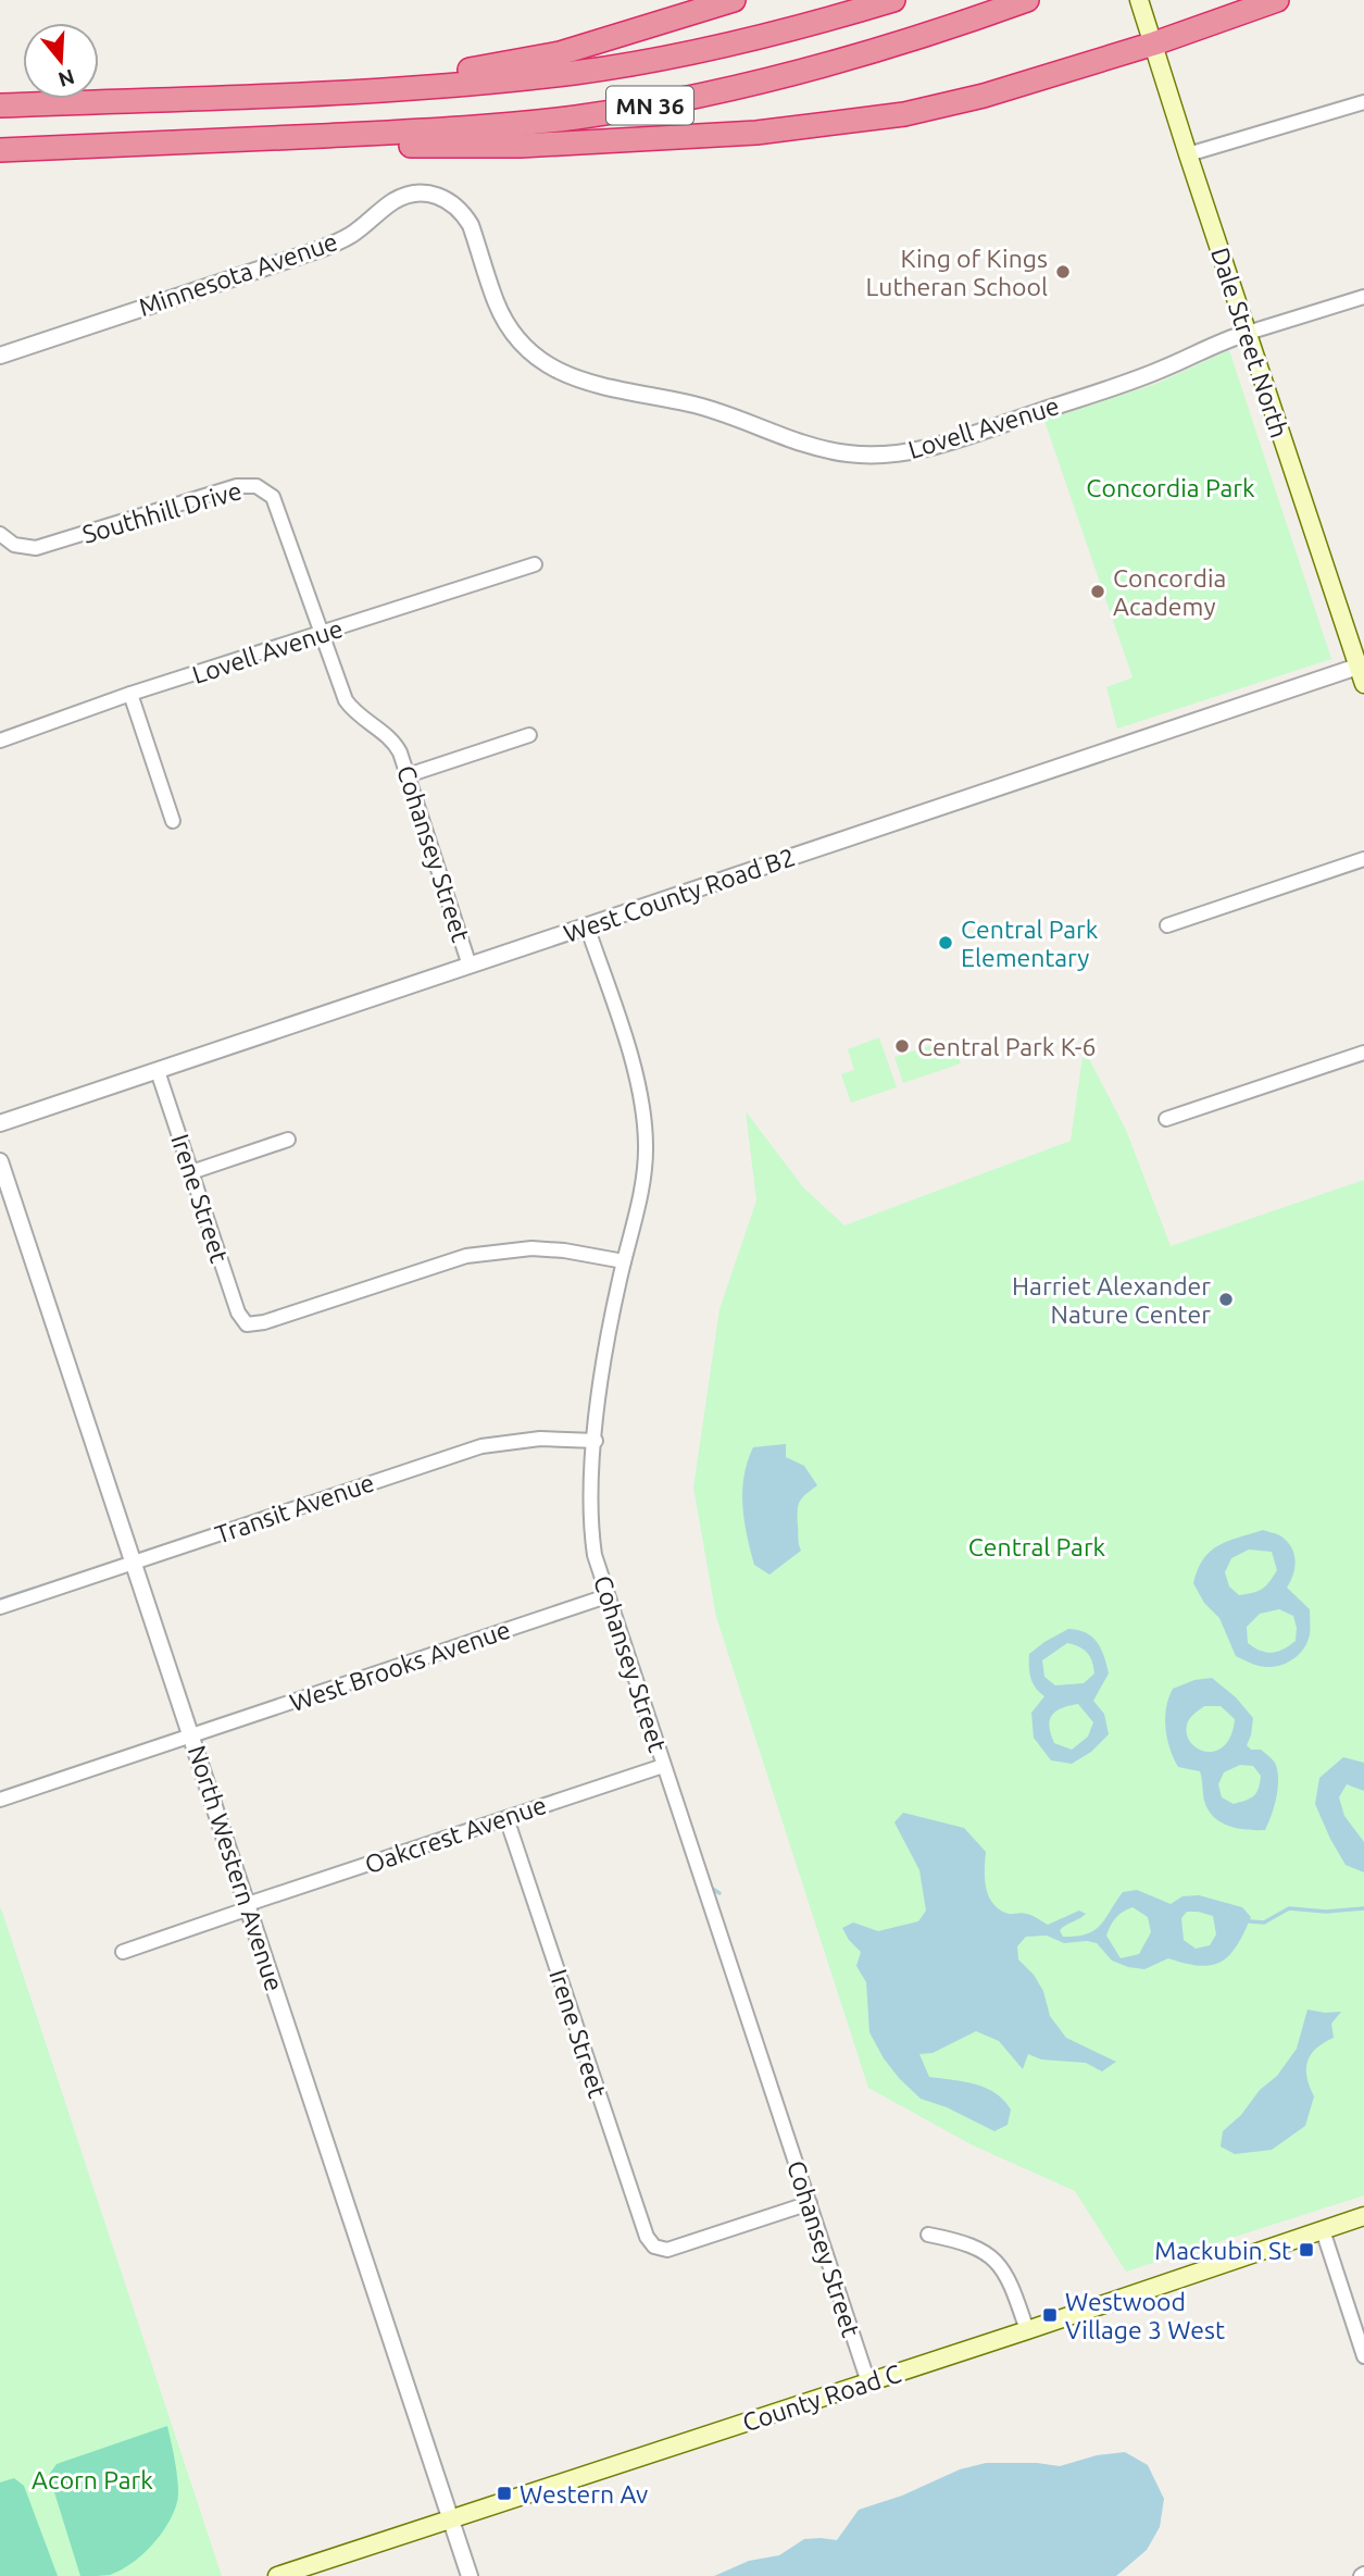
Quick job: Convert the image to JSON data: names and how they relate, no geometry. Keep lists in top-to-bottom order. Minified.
{"streets":{"highway":["MN 36"],"main road":["Dale Street North","County Road C"],"street":["Minnesota Avenue","Lovell Avenue","Southhill Drive","Cohansey Street","West County Road B2","Irene Street","Transit Avenue","West Brooks Avenue","Oakcrest Avenue","North Western Avenue"]},"crossings":[["Minnesota Avenue","Lovell Avenue"],["Dale Street North","Lovell Avenue"],["Dale Street North","West County Road B2"],["Lovell Avenue","Southhill Drive"],["Lovell Avenue","Cohansey Street"],["Southhill Drive","Cohansey Street"],["Cohansey Street","West County Road B2"],["Cohansey Street","Irene Street"],["Cohansey Street","Transit Avenue"],["Cohansey Street","West Brooks Avenue"],["Cohansey Street","Oakcrest Avenue"],["Cohansey Street","County Road C"],["West County Road B2","Irene Street"],["Irene Street","Oakcrest Avenue"],["Transit Avenue","North Western Avenue"],["West Brooks Avenue","North Western Avenue"],["Oakcrest Avenue","North Western Avenue"],["North Western Avenue","County Road C"]],"parks":["Concordia Park","Central Park","Acorn Park"],"places":{"other":["King of Kings Lutheran School","Concordia Academy","Central Park Elementary","Central Park K-6","Harriet Alexander Nature Center"],"transit":["Mackubin St","Westwood Village 3 West","Western Av"]},"north":"bottom"}
